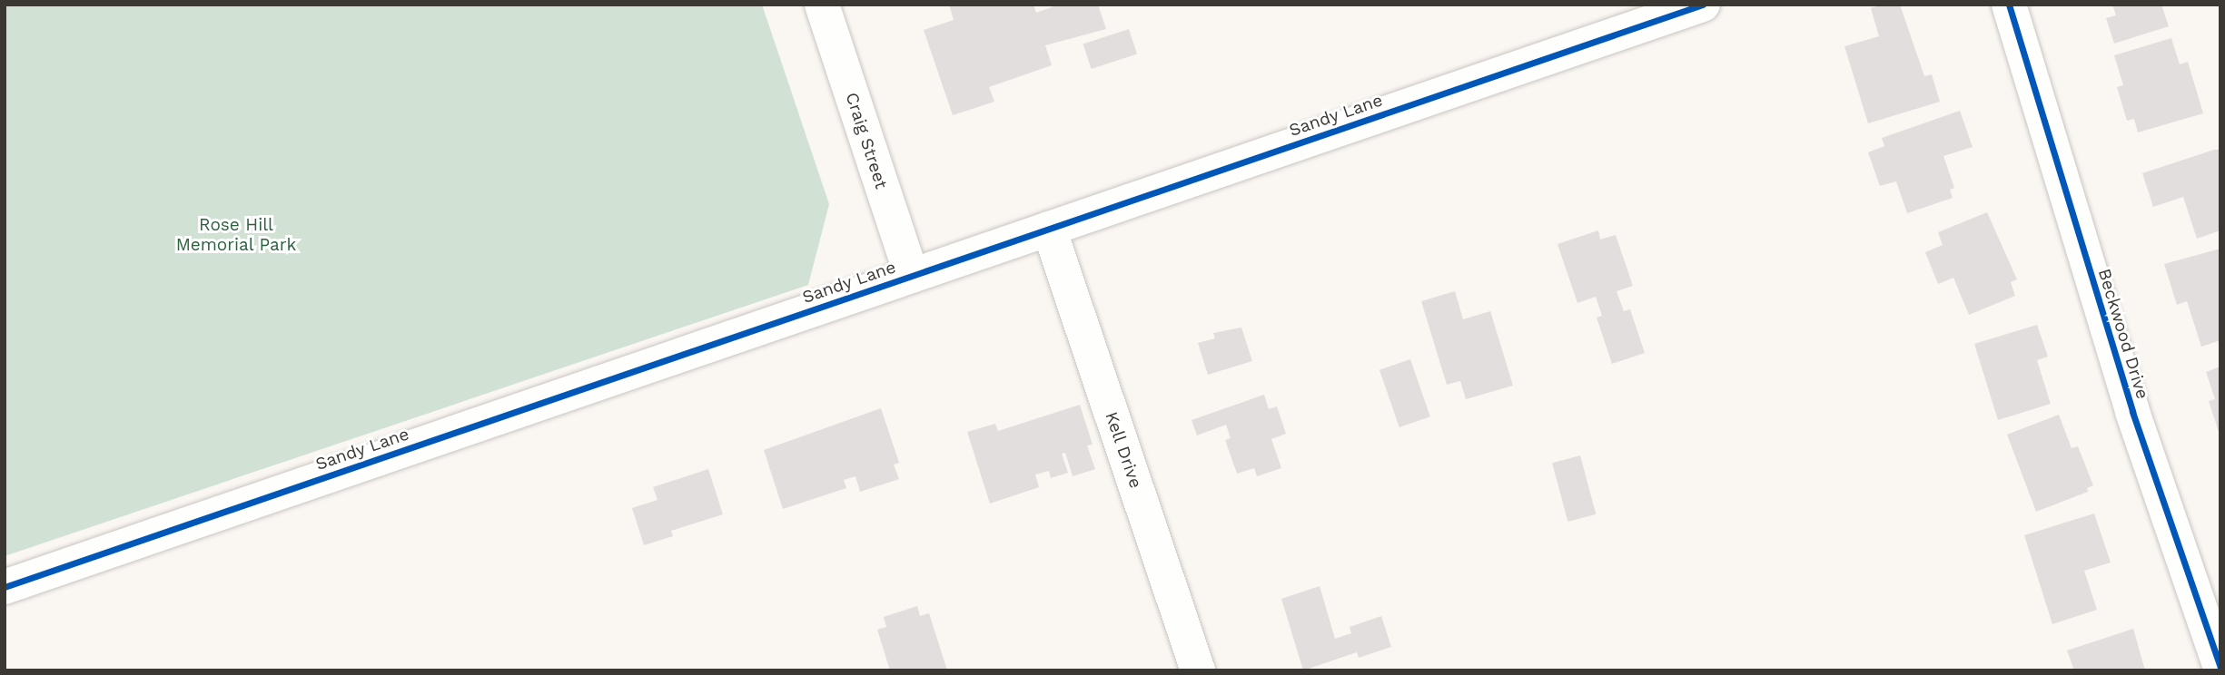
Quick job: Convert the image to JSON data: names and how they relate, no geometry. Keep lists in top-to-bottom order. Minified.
{"streets":{"street":["Sandy Lane","Craig Street","Beckwood Drive","Kell Drive"]},"crossings":[["Sandy Lane","Craig Street"],["Sandy Lane","Kell Drive"]],"parks":["Rose Hill Memorial Park"]}
